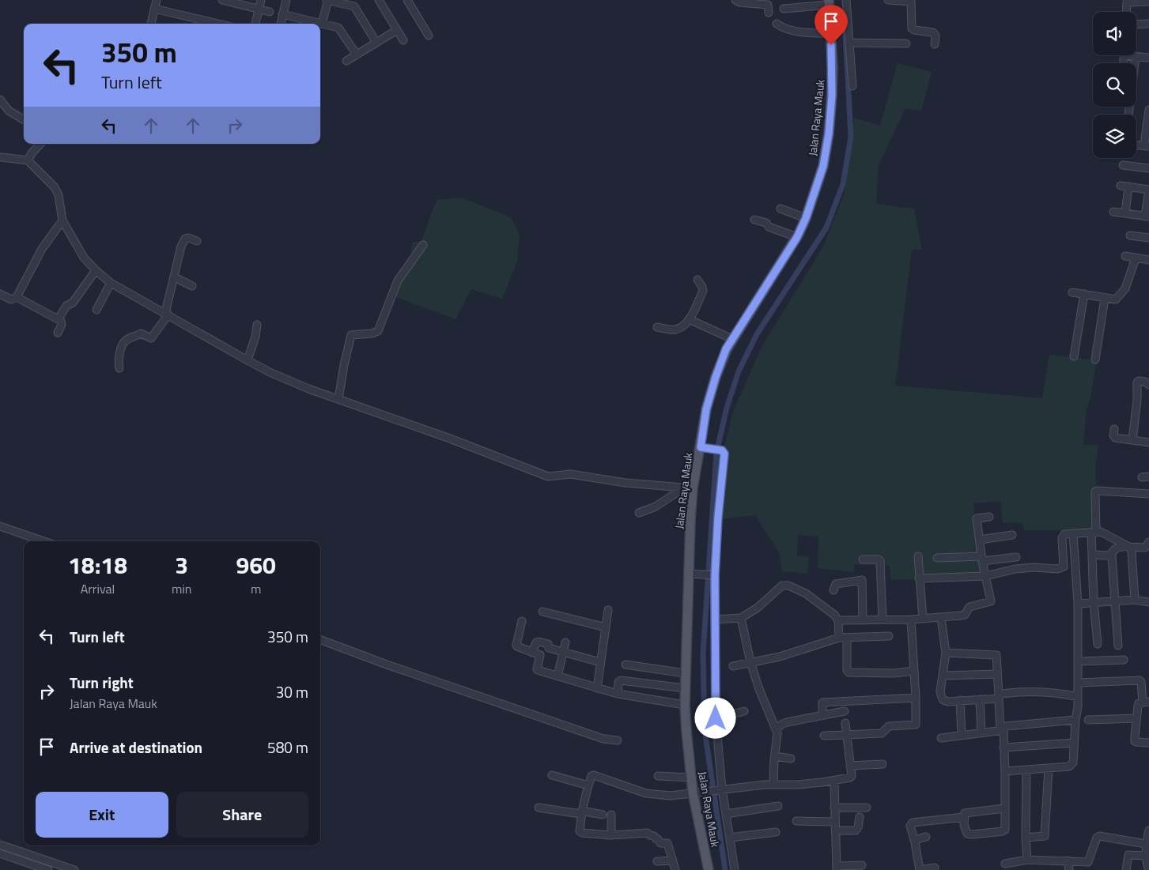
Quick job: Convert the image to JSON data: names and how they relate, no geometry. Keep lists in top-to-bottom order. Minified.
{"streets":{"main road":["Jalan Raya Mauk"]},"page":{"turn":["350 m","Turn left"],"eta":["18:18","Arrival","3","min","960","m"],"list":[{"name":"Turn left","value":"350 m"},{"name":"Turn right","note":"Jalan Raya Mauk","value":"30 m"},{"name":"Arrive at destination","value":"580 m"}],"buttons":["Exit","Share"]}}
